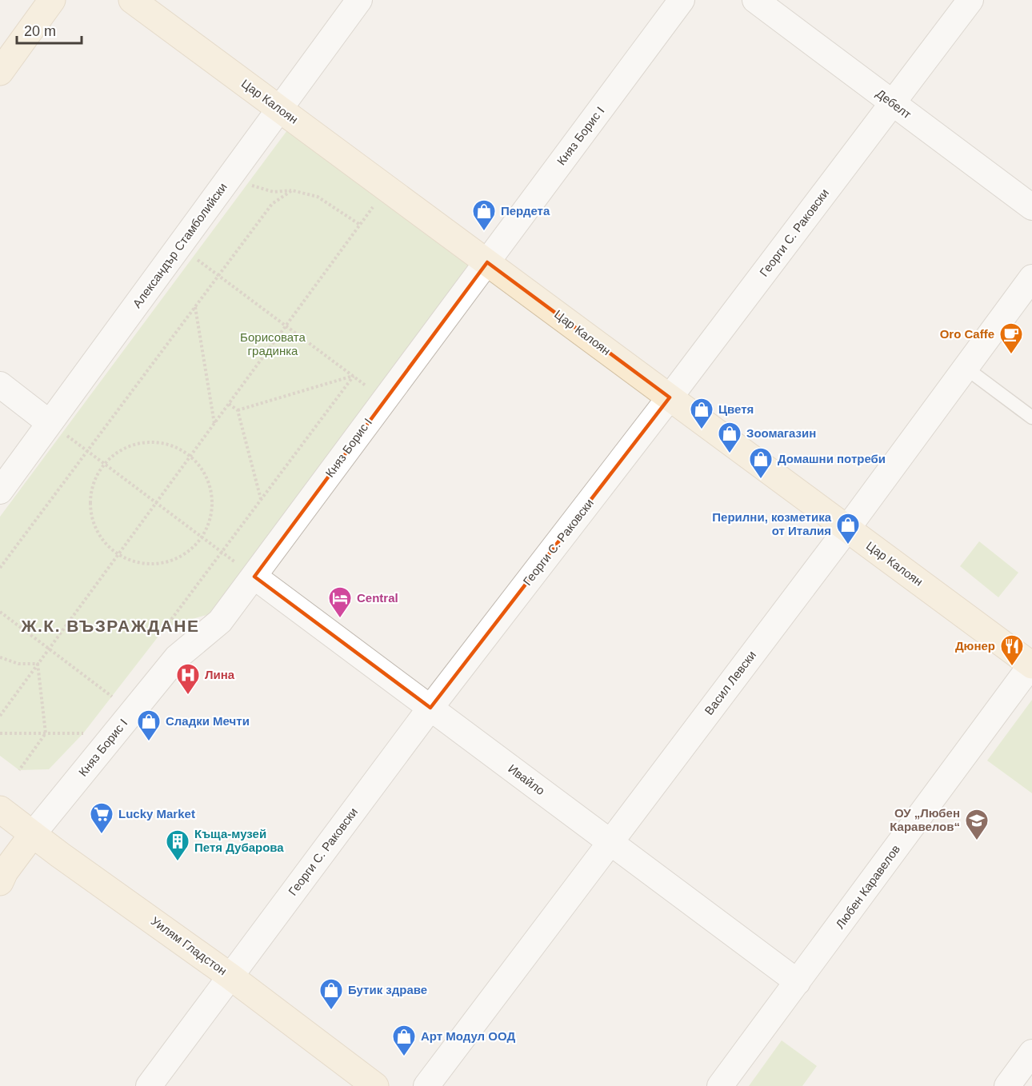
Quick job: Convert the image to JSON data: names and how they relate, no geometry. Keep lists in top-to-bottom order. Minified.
{"streets":{"street":["Цар Калоян","Дебелт","Княз Борис I","Георги С. Раковски","Александър Стамболийски","Васил Левски","Ивайло","Любен Каравелов","Уилям Гладстон"]},"crossings":[["Цар Калоян","Княз Борис I"],["Цар Калоян","Георги С. Раковски"],["Цар Калоян","Александър Стамболийски"],["Цар Калоян","Васил Левски"],["Цар Калоян","Любен Каравелов"],["Дебелт","Георги С. Раковски"],["Княз Борис I","Ивайло"],["Княз Борис I","Уилям Гладстон"],["Георги С. Раковски","Ивайло"],["Георги С. Раковски","Уилям Гладстон"],["Васил Левски","Ивайло"],["Ивайло","Любен Каравелов"]],"districts":["Ж.К. ВЪЗРАЖДАНЕ"],"parks":["Борисовата градинка"],"places":{"shop":["Пердета","Цветя","Зоомагазин","Домашни потреби","Перилни, козметика от Италия","Сладки Мечти","Бутик здраве","Арт Модул ООД"],"cafe":["Oro Caffe"],"hotel":["Central"],"restaurant":["Дюнер"],"hospital":["Лина"],"supermarket":["Lucky Market"],"school or university":["ОУ „Любен Каравелов“"],"building":["Къща-музей Петя Дубарова"]},"scale_bar":"20 m"}
